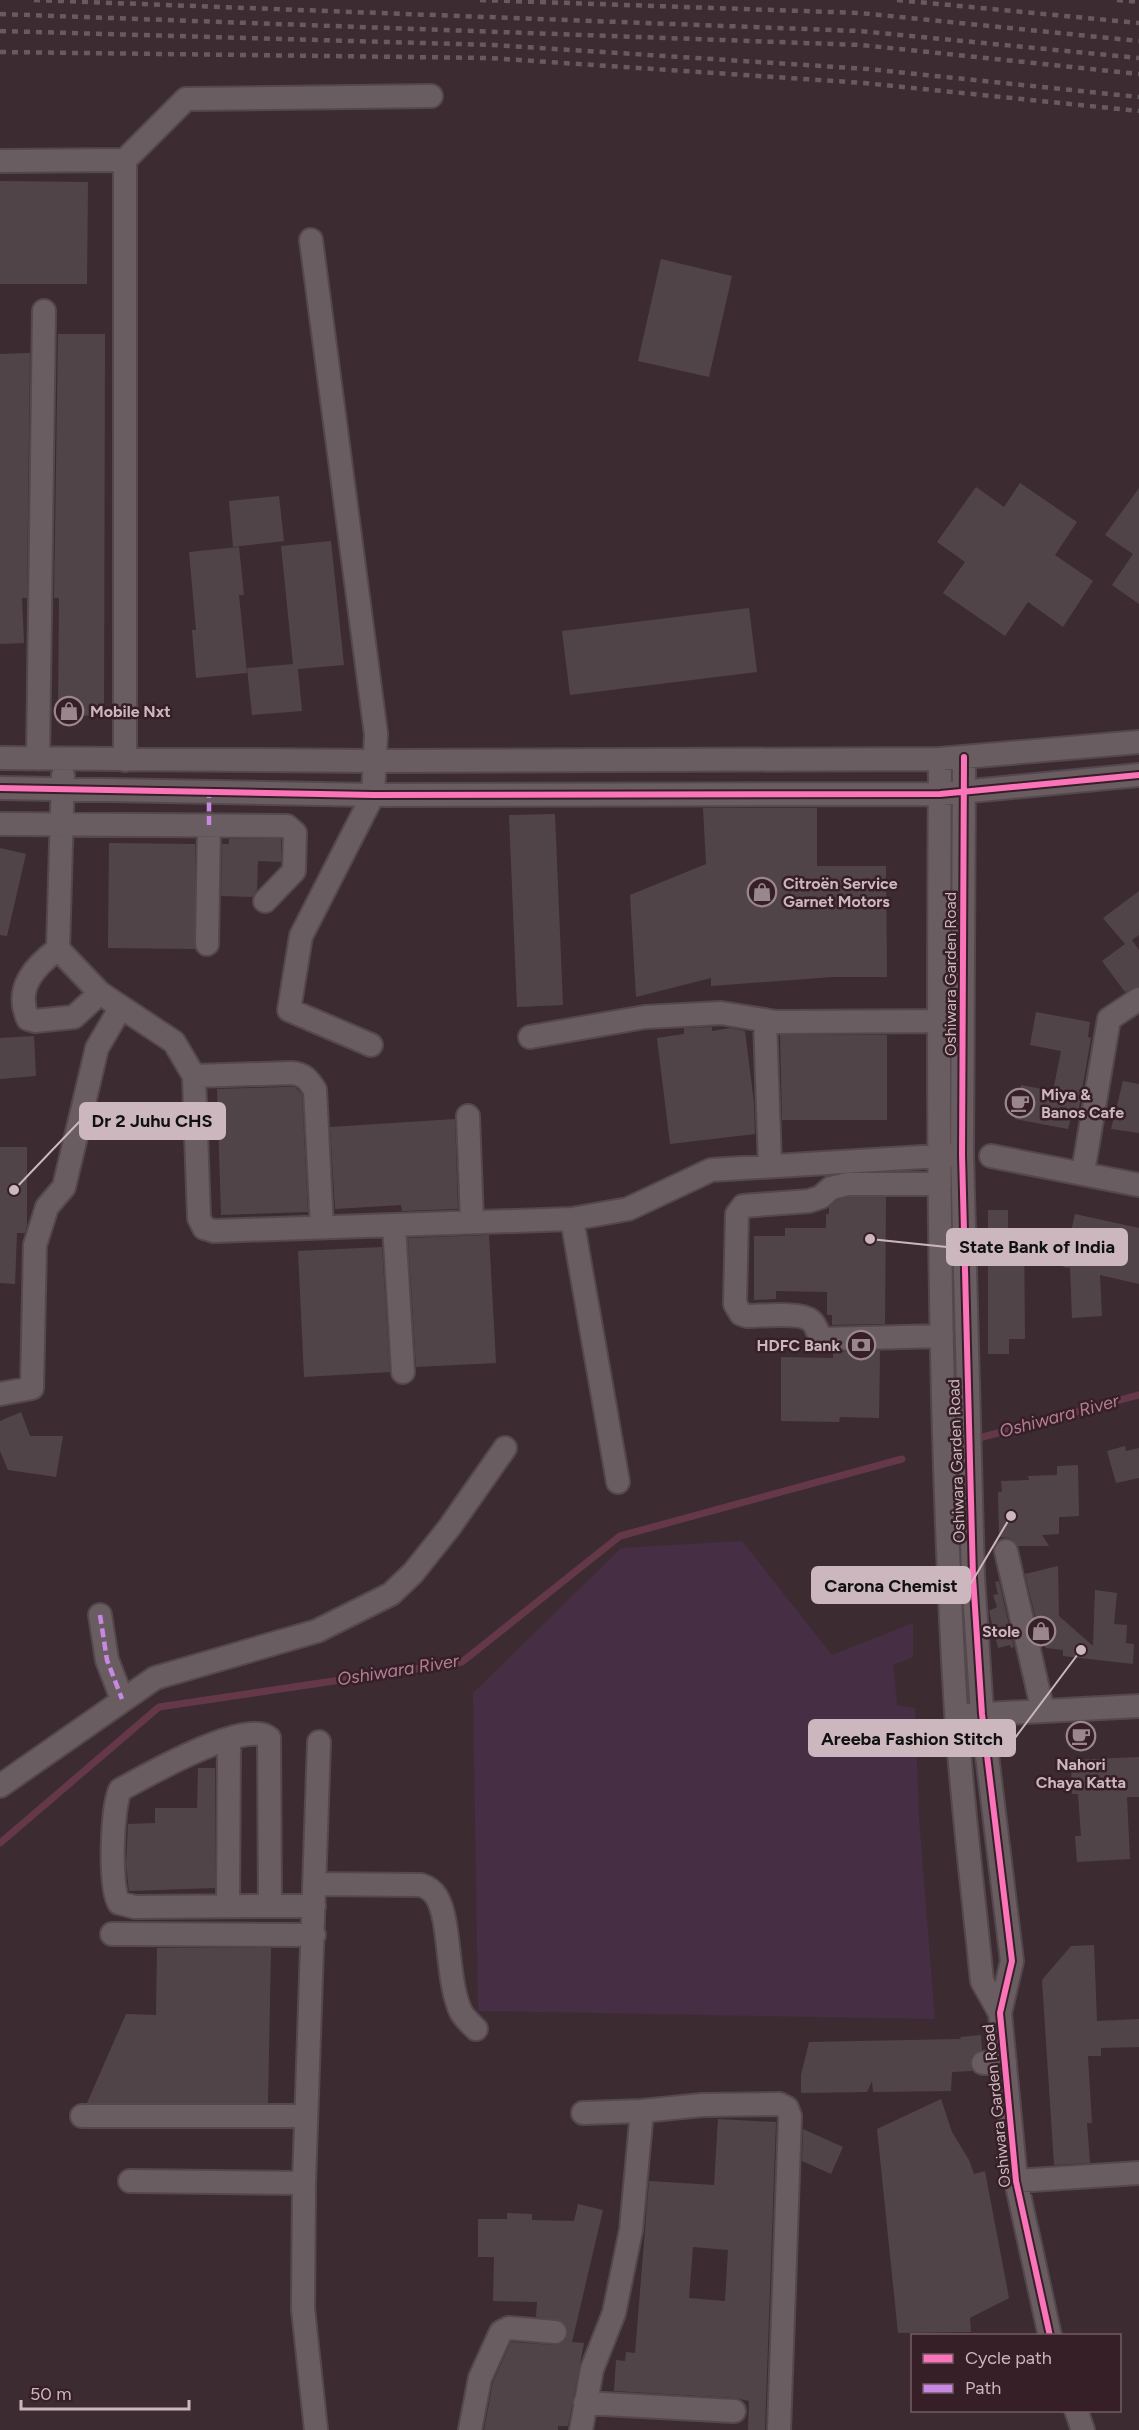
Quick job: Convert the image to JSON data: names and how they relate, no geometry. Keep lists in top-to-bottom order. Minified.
{"streets":{"street":["Oshiwara Garden Road"]},"water":["Oshiwara River"],"places":{"shop":["Mobile Nxt","Citroën Service Garnet Motors","Stole"],"cafe":["Miya & Banos Cafe","Nahori Chaya Katta"],"other":["Dr 2 Juhu CHS","State Bank of India","Carona Chemist","Areeba Fashion Stitch"],"bank":["HDFC Bank"]},"legend":["Cycle path","Path"],"scale_bar":"50 m"}
